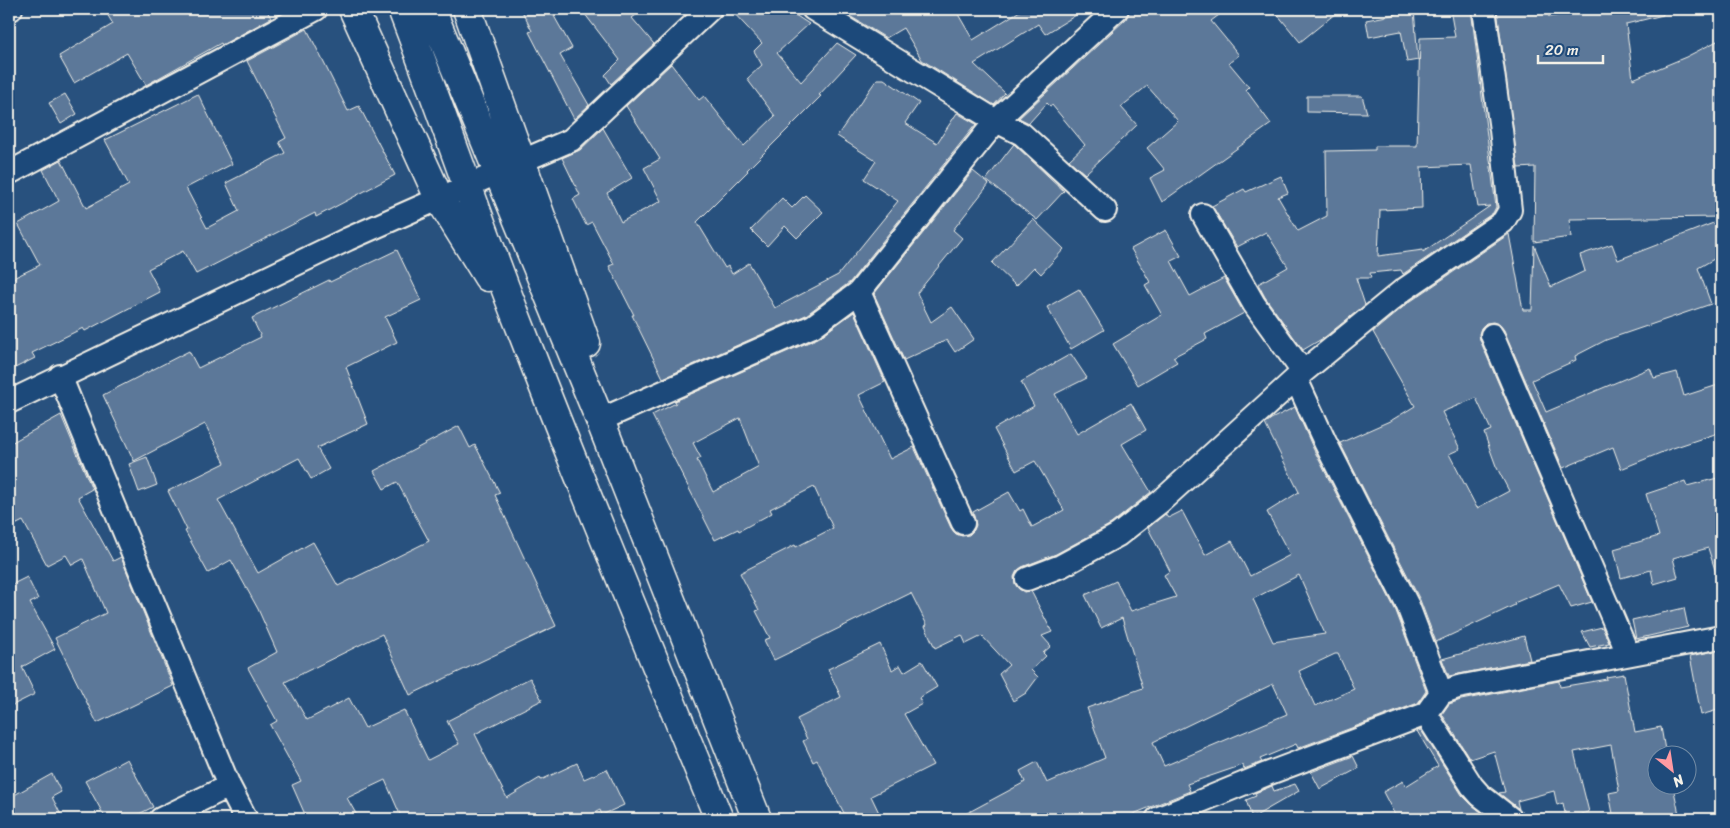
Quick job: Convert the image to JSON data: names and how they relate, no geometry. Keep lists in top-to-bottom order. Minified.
{"scale_bar":"20 m","north":"bottom right"}
